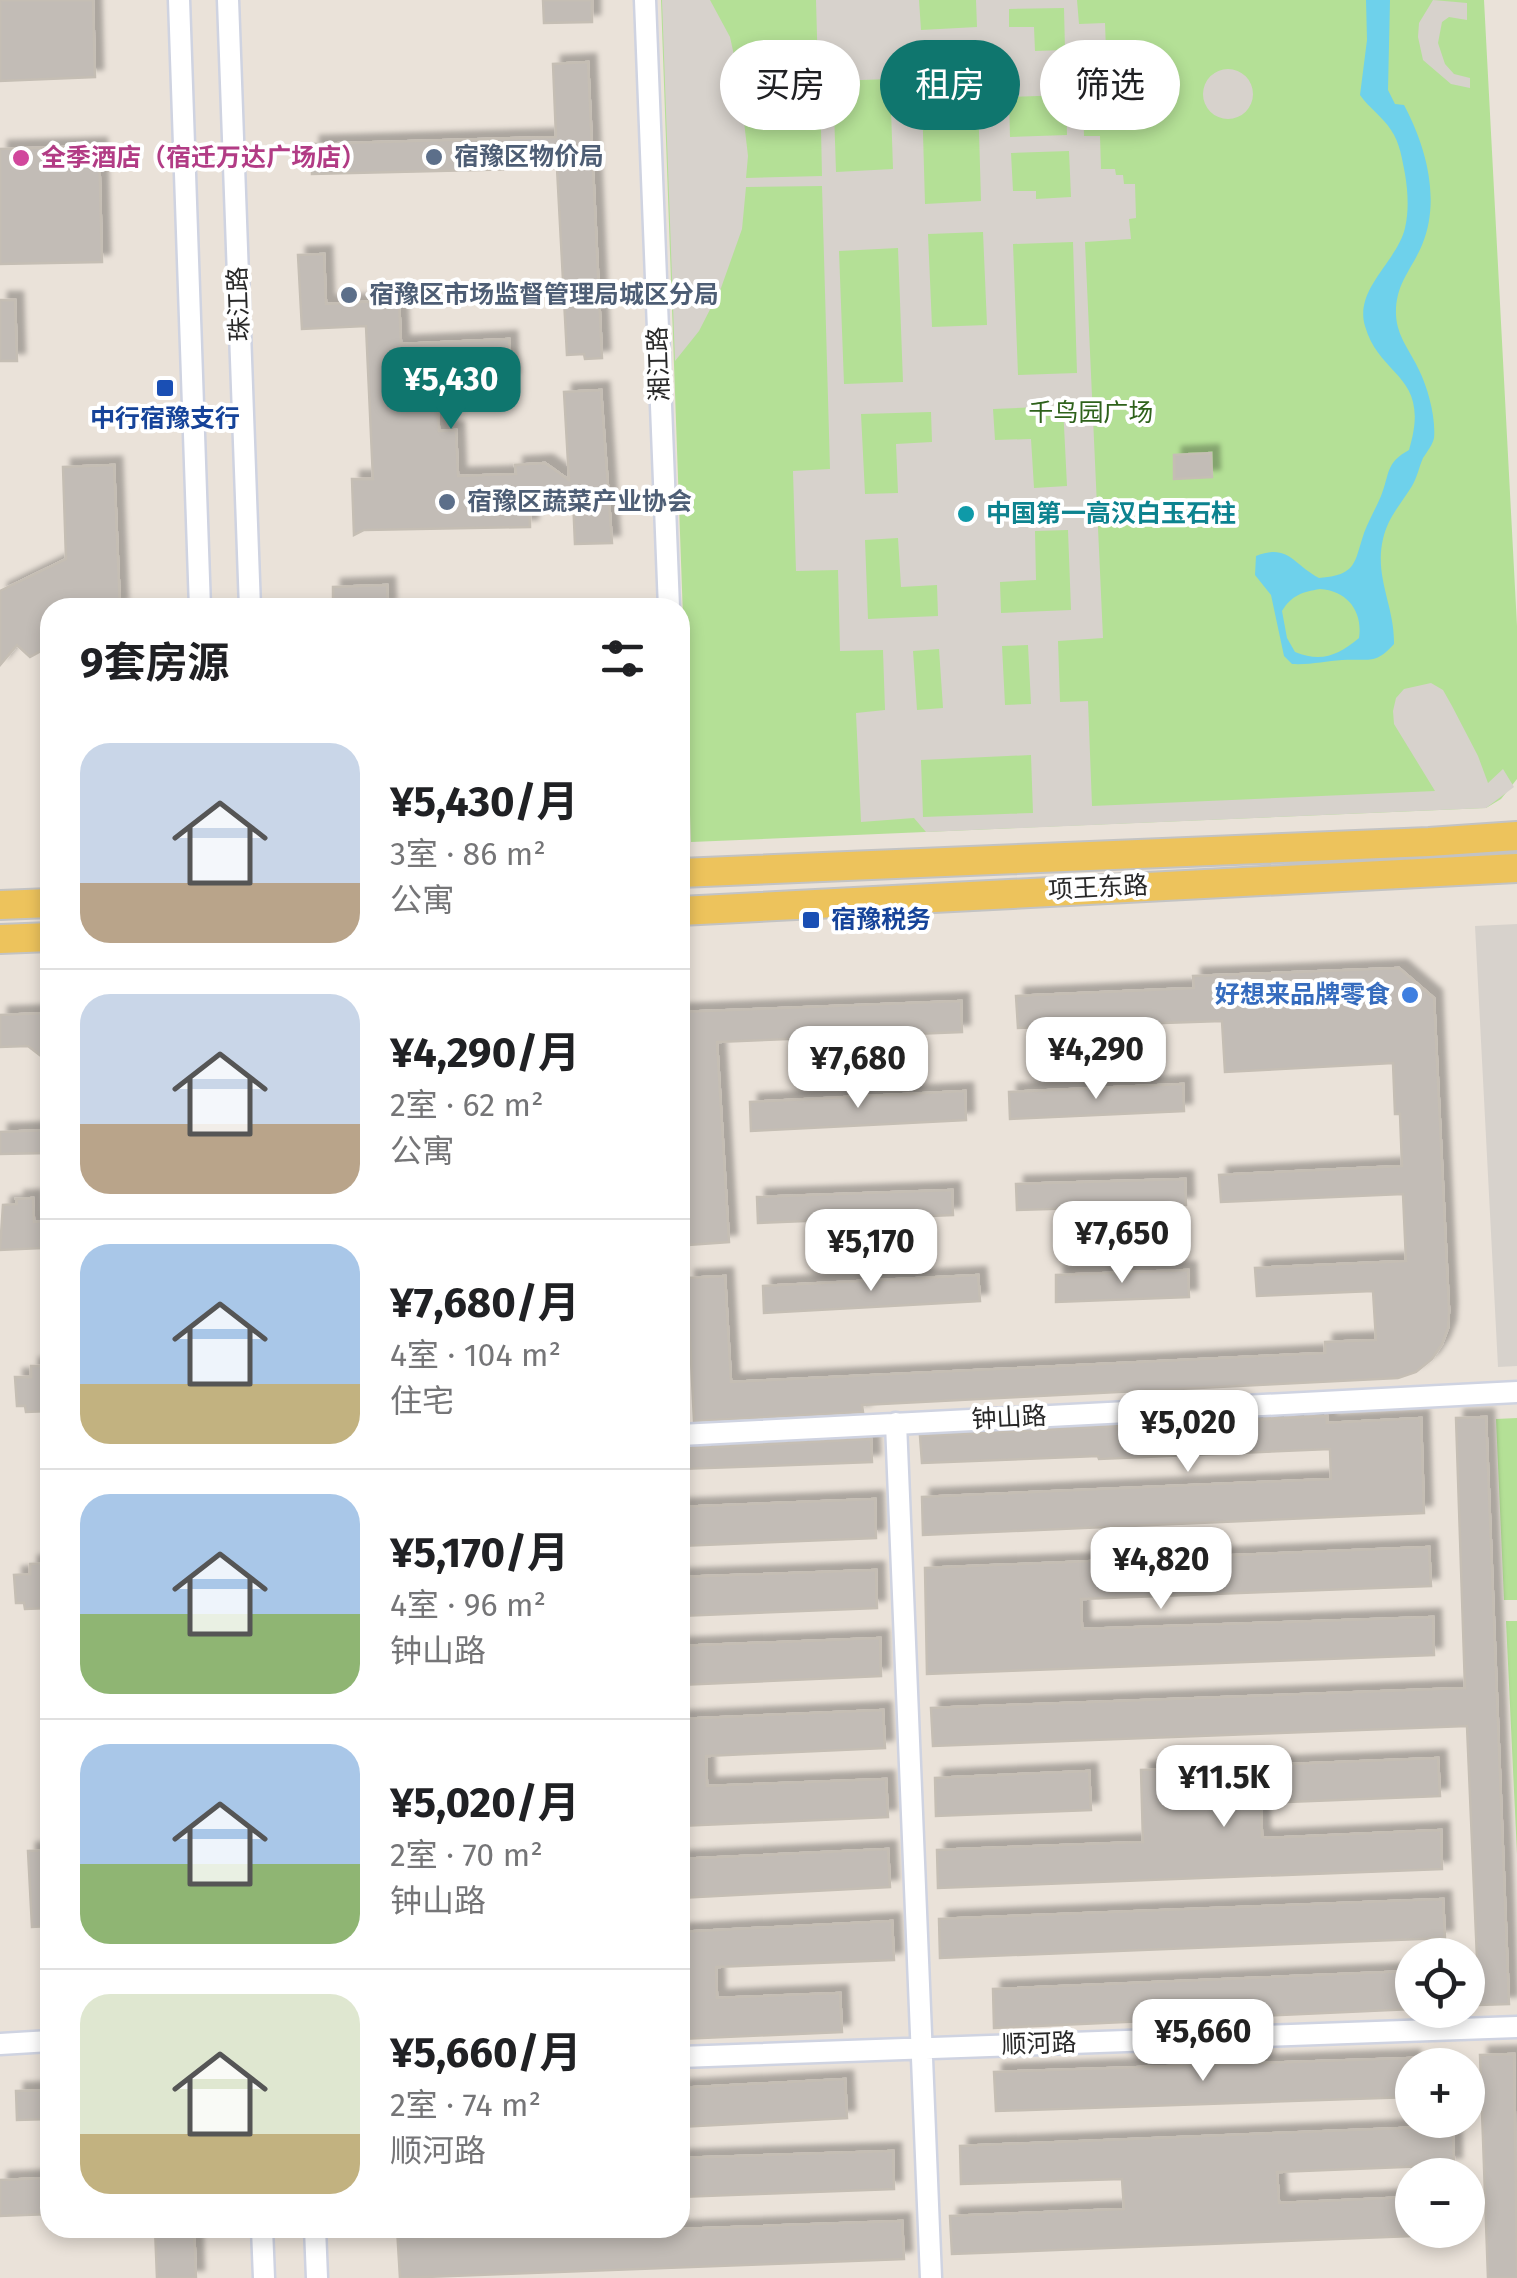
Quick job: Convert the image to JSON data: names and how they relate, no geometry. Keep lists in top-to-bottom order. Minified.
{"streets":{"main road":["项王东路"],"street":["珠江路","湘江路","钟山路","顺河路"]},"parks":["千鸟园广场"],"places":{"other":["宿豫区物价局","全季酒店（宿迁万达广场店）","宿豫区市场监督管理局城区分局","宿豫区蔬菜产业协会","中国第一高汉白玉石柱","好想来品牌零食"],"transit":["中行宿豫支行","宿豫税务"]},"page":{"chip":["买房","租房","筛选"],"price":["¥5,430","¥4,290","¥7,680","¥7,650","¥5,170","¥5,020","¥4,820","¥11.5K","¥5,660"],"heading":"9套房源","list":[{"name":"¥5,430/月","note":"3室 · 86 m² · 公寓"},{"name":"¥4,290/月","note":"2室 · 62 m² · 公寓"},{"name":"¥7,680/月","note":"4室 · 104 m² · 住宅"},{"name":"¥5,170/月","note":"4室 · 96 m² · 钟山路"},{"name":"¥5,020/月","note":"2室 · 70 m² · 钟山路"},{"name":"¥5,660/月","note":"2室 · 74 m² · 顺河路"}],"map_buttons":["+","−"]}}
